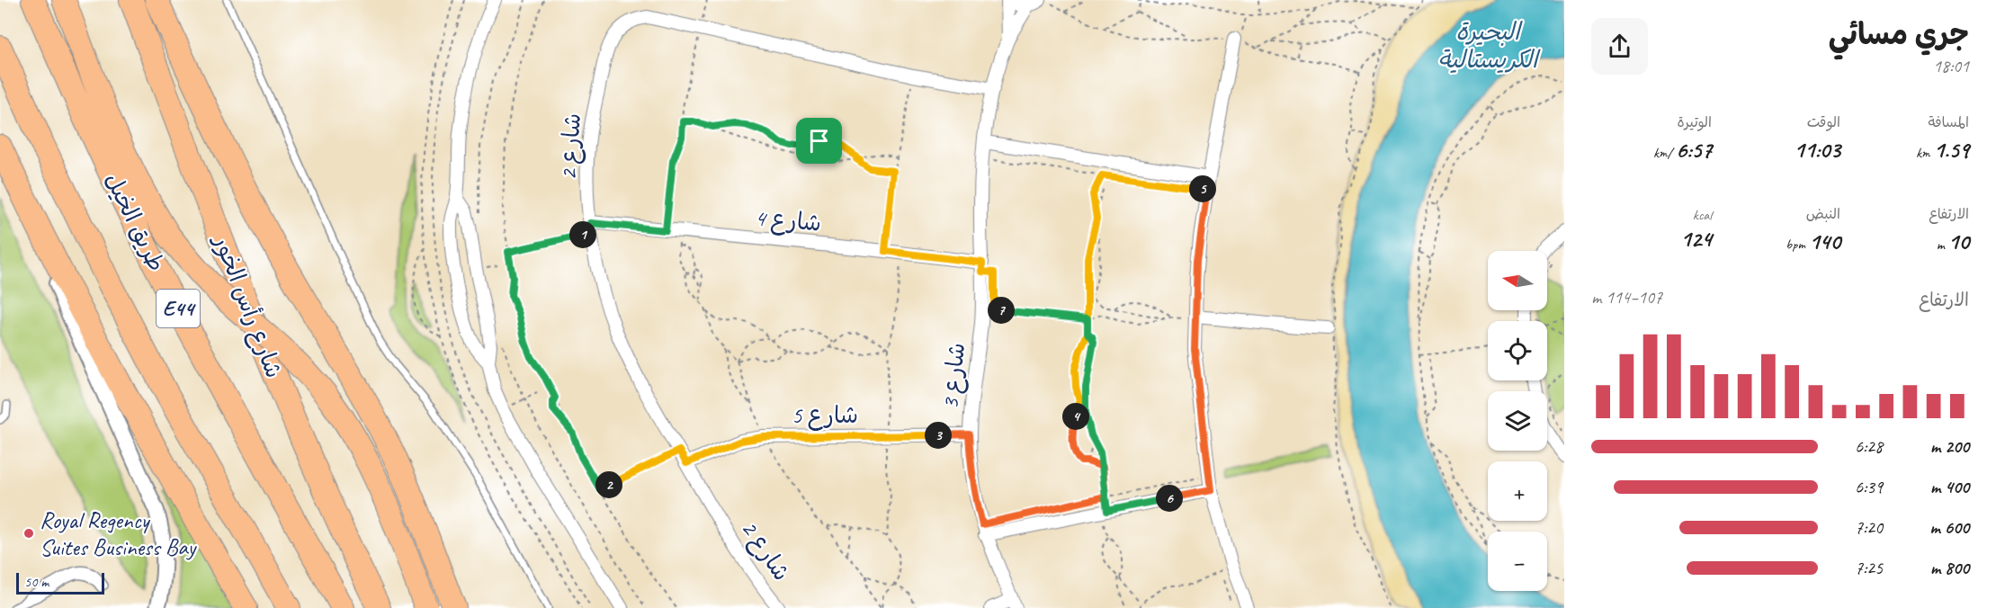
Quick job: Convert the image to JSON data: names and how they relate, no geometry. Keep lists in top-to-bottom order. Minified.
{"streets":{"highway":["طريق الخيل","شارع رأس الخور","E44"],"street":["شارع 2","شارع 4","شارع 3","شارع 5"]},"crossings":[["شارع 2","شارع 4"],["شارع 2","شارع 3"],["شارع 2","شارع 5"],["شارع 4","شارع 3"],["شارع 3","شارع 5"]],"water":["البحيرة الكريستالية"],"places":["Royal Regency Suites Business Bay"],"scale_bar":"50 m","north":"left","page":{"heading":["جري مسائي","18:01"],"stats":[["المسافة","1.59 km"],["الوقت","11:03"],["الوتيرة","6:57 /km"],["الارتفاع","10 m"],["النبض","140 bpm"],["kcal","124"]],"pins":["5","1","7","4","3","2","6"],"map_buttons":["+","−"],"chart":["الارتفاع","107–114 m"],"list":[{"name":"200 m","note":"6:28"},{"name":"400 m","note":"6:39"},{"name":"600 m","note":"7:20"},{"name":"800 m","note":"7:25"}],"scale":"50 m"}}
